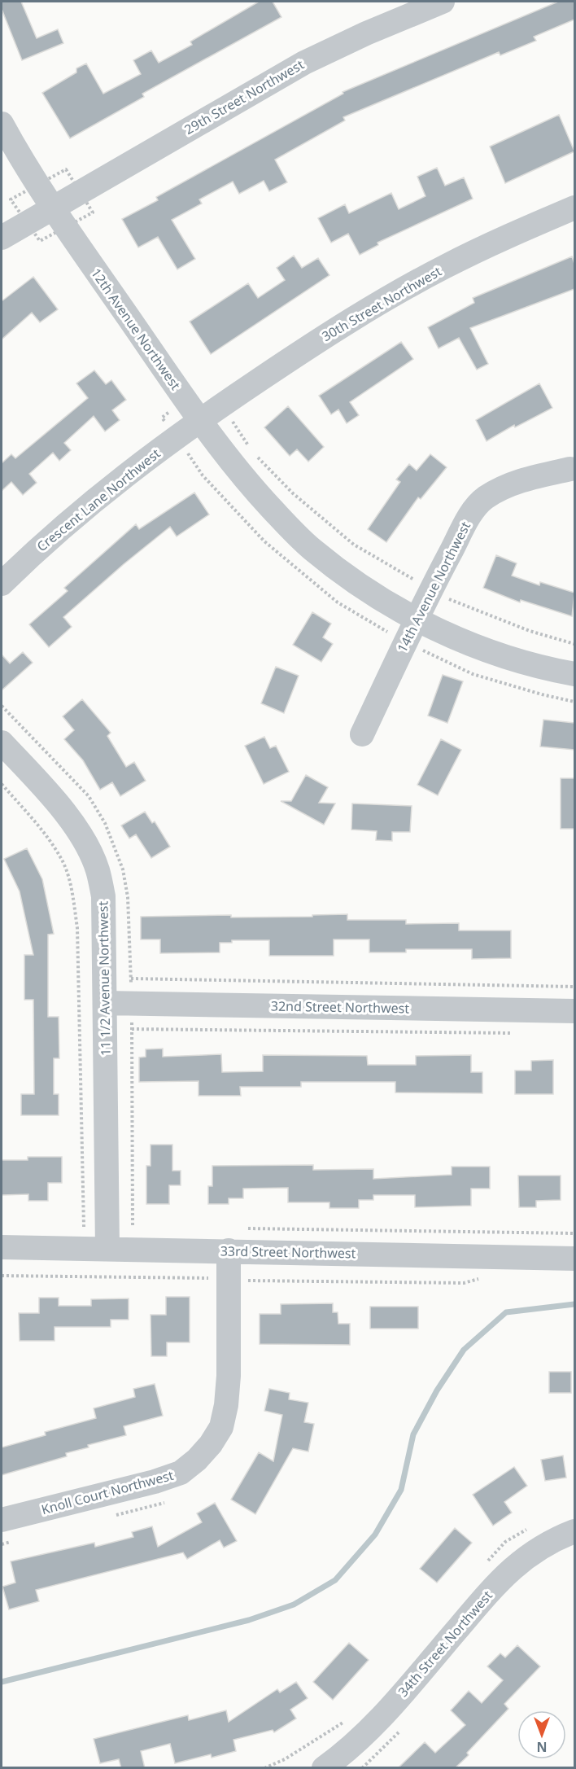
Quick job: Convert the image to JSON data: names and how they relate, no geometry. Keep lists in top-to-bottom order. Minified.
{"streets":{"street":["29th Street Northwest","30th Street Northwest","12th Avenue Northwest","Crescent Lane Northwest","14th Avenue Northwest","11 1/2 Avenue Northwest","32nd Street Northwest","33rd Street Northwest","Knoll Court Northwest","34th Street Northwest"]},"crossings":[["29th Street Northwest","12th Avenue Northwest"],["30th Street Northwest","12th Avenue Northwest"],["30th Street Northwest","Crescent Lane Northwest"],["12th Avenue Northwest","Crescent Lane Northwest"],["12th Avenue Northwest","14th Avenue Northwest"],["11 1/2 Avenue Northwest","32nd Street Northwest"],["11 1/2 Avenue Northwest","33rd Street Northwest"],["33rd Street Northwest","Knoll Court Northwest"]],"north":"bottom"}
